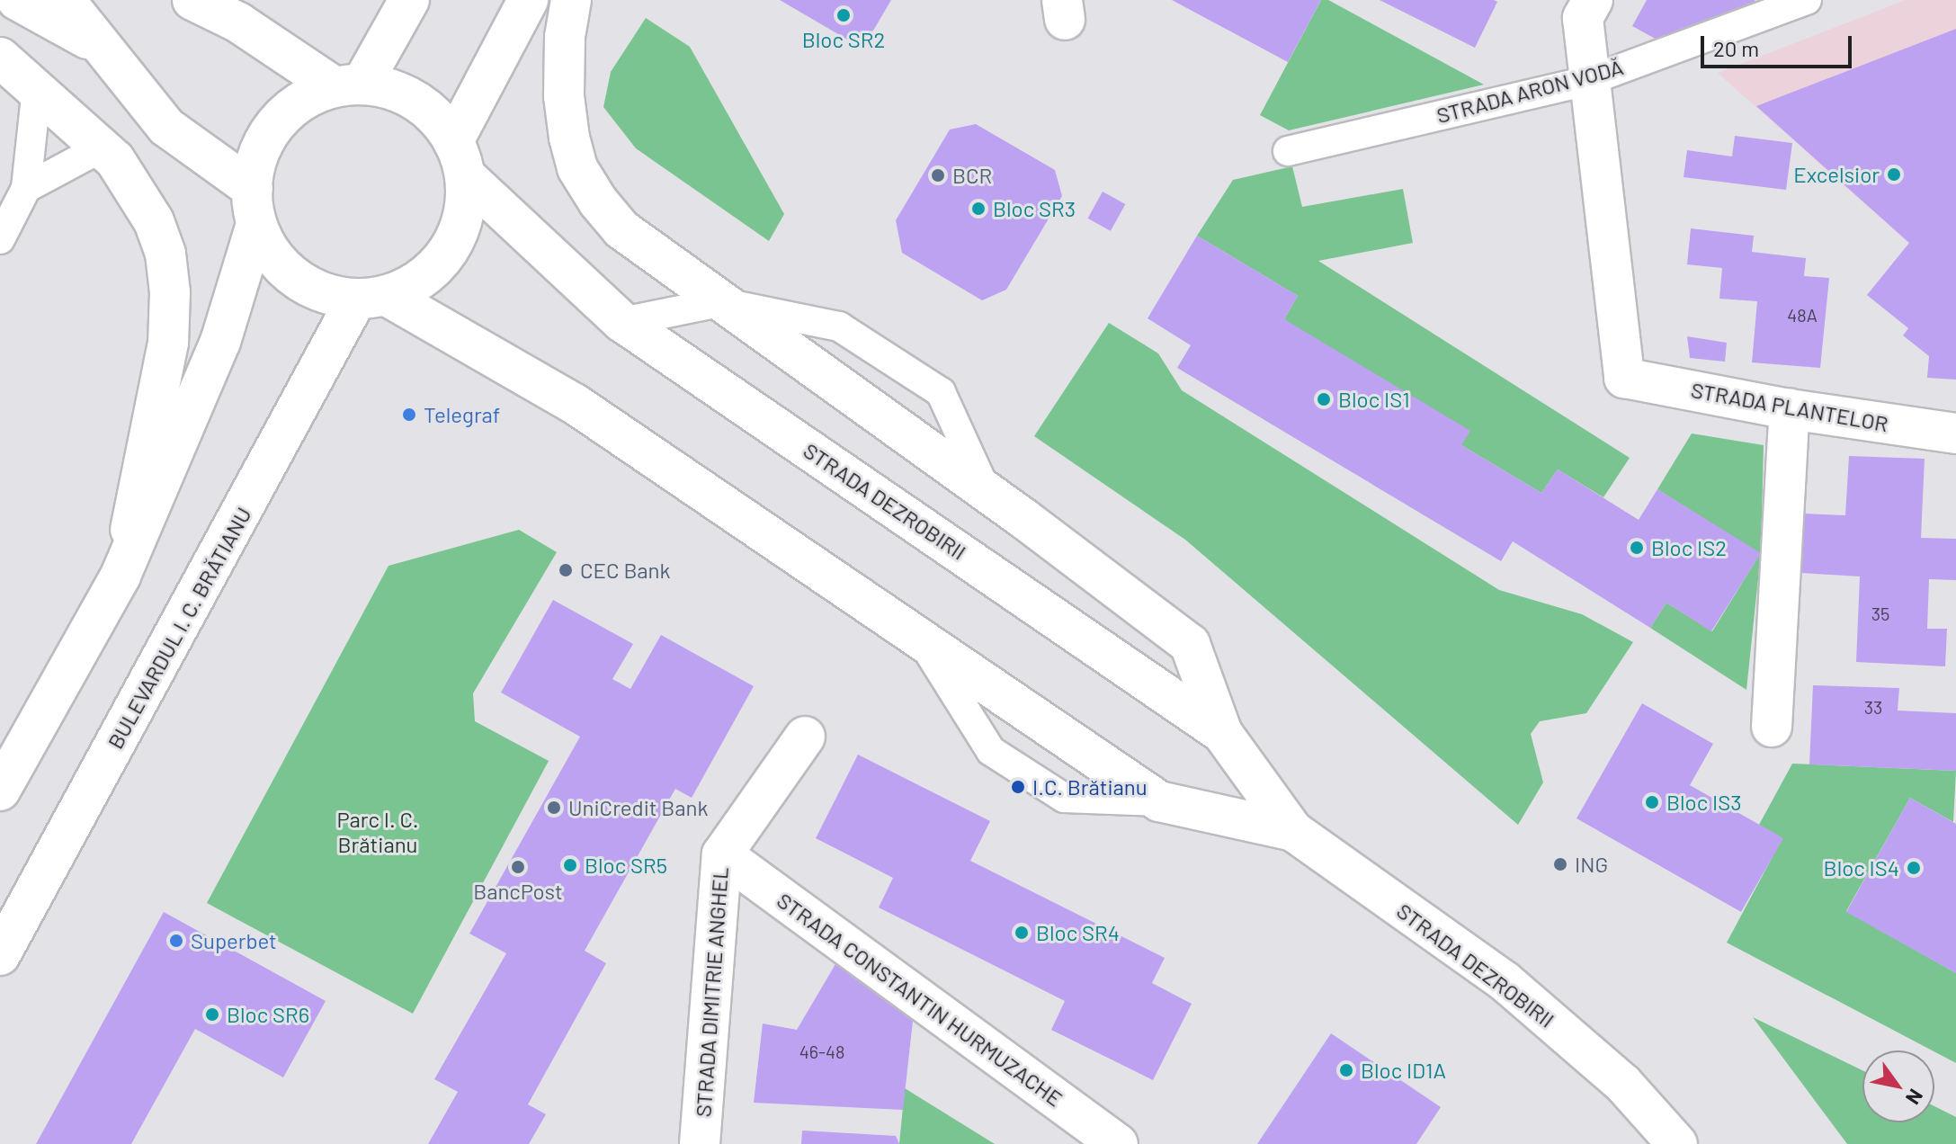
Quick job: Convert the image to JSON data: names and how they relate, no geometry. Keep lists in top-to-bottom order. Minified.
{"streets":{"main road":["STRADA PLANTELOR","STRADA DEZROBIRII","BULEVARDUL I. C. BRĂTIANU","STRADA DIMITRIE ANGHEL","STRADA CONSTANTIN HURMUZACHE"],"lane":["STRADA ARON VODĂ"]},"crossings":[["STRADA ARON VODĂ","STRADA PLANTELOR"],["STRADA DEZROBIRII","BULEVARDUL I. C. BRĂTIANU"],["STRADA DIMITRIE ANGHEL","STRADA CONSTANTIN HURMUZACHE"]],"parks":["Parc I. C. Brătianu"],"places":["Bloc SR2","Excelsior","BCR","Bloc SR3","Bloc IS1","Telegraf","Bloc IS2","CEC Bank","I.C. Brătianu","Bloc IS3","UniCredit Bank","ING","Bloc SR5","BancPost","Bloc IS4","Bloc SR4","Superbet","Bloc SR6","Bloc ID1A"],"house_numbers":["48A","35","33","46-48"],"scale_bar":"20 m","north":"bottom right"}
